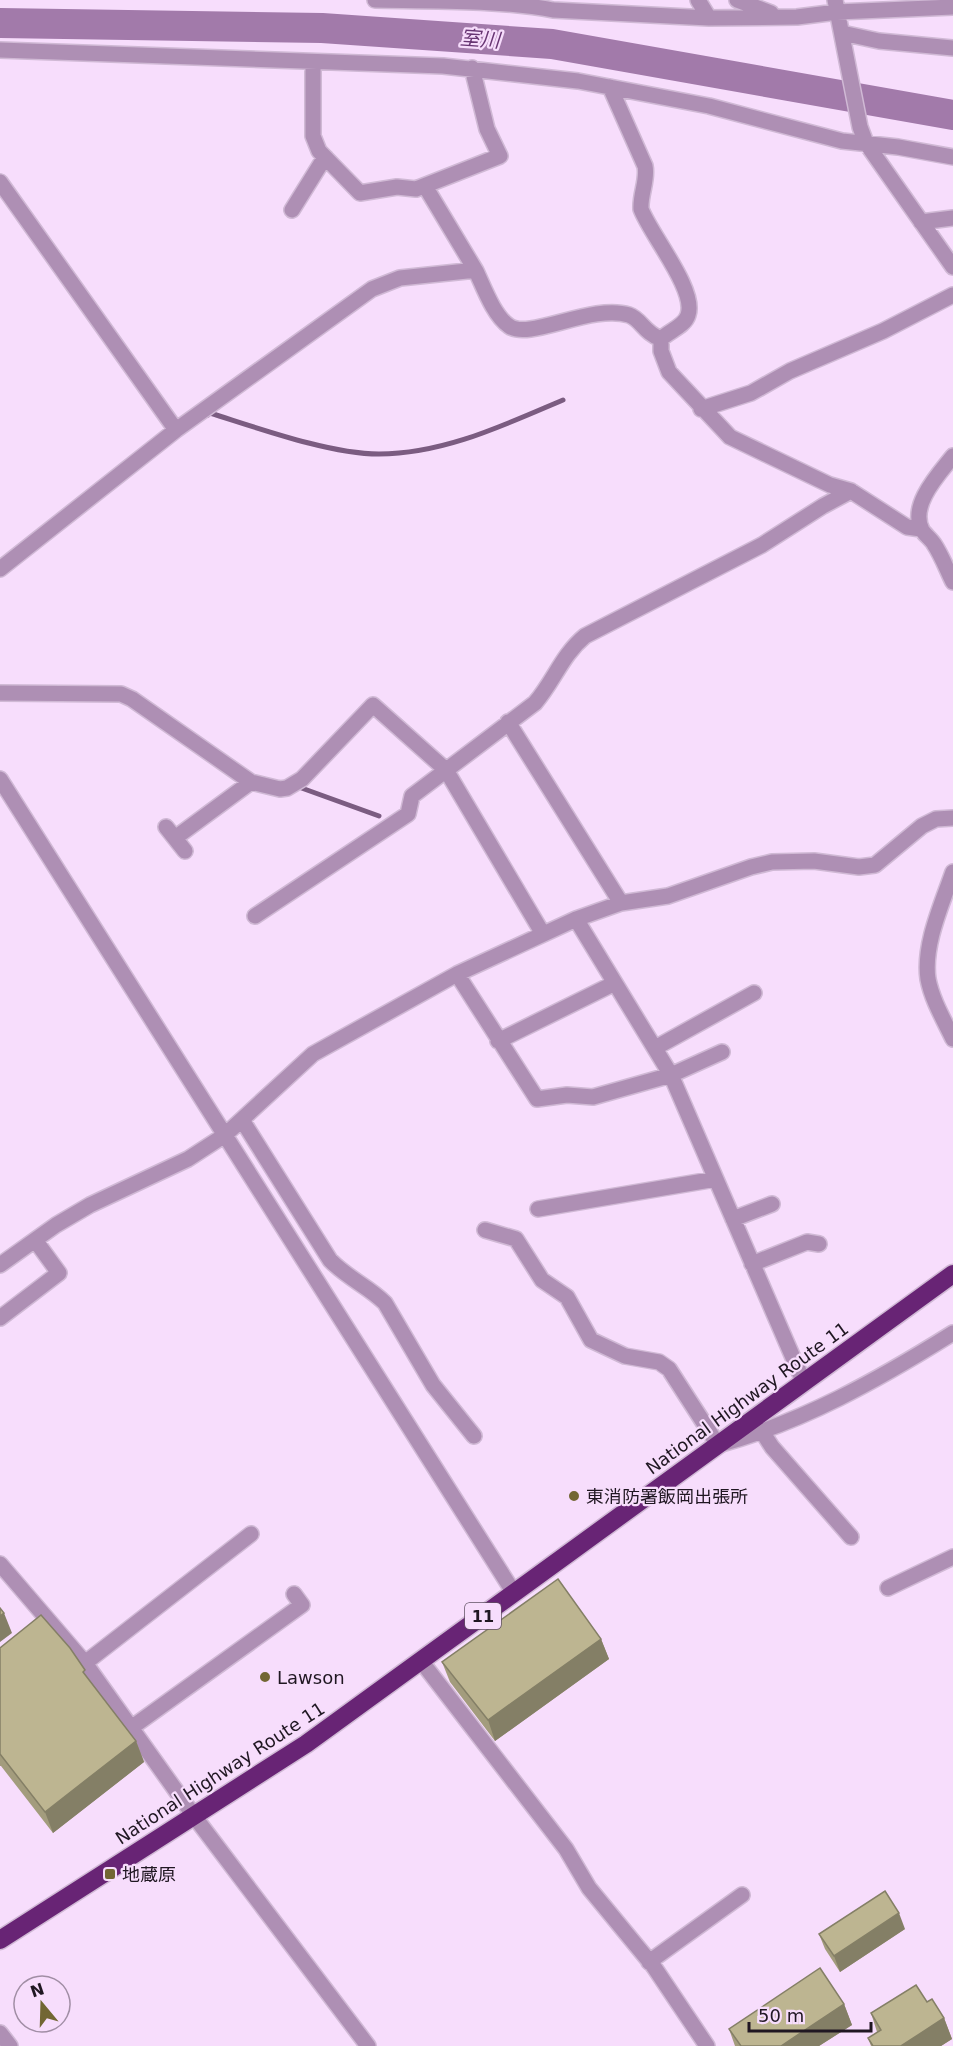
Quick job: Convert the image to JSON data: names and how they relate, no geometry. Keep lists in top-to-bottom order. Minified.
{"streets":{"highway":["National Highway Route 11","11"]},"water":["室川"],"places":{"other":["東消防署飯岡出張所","Lawson"],"transit":["地蔵原"]},"scale_bar":"50 m","north":"top"}
